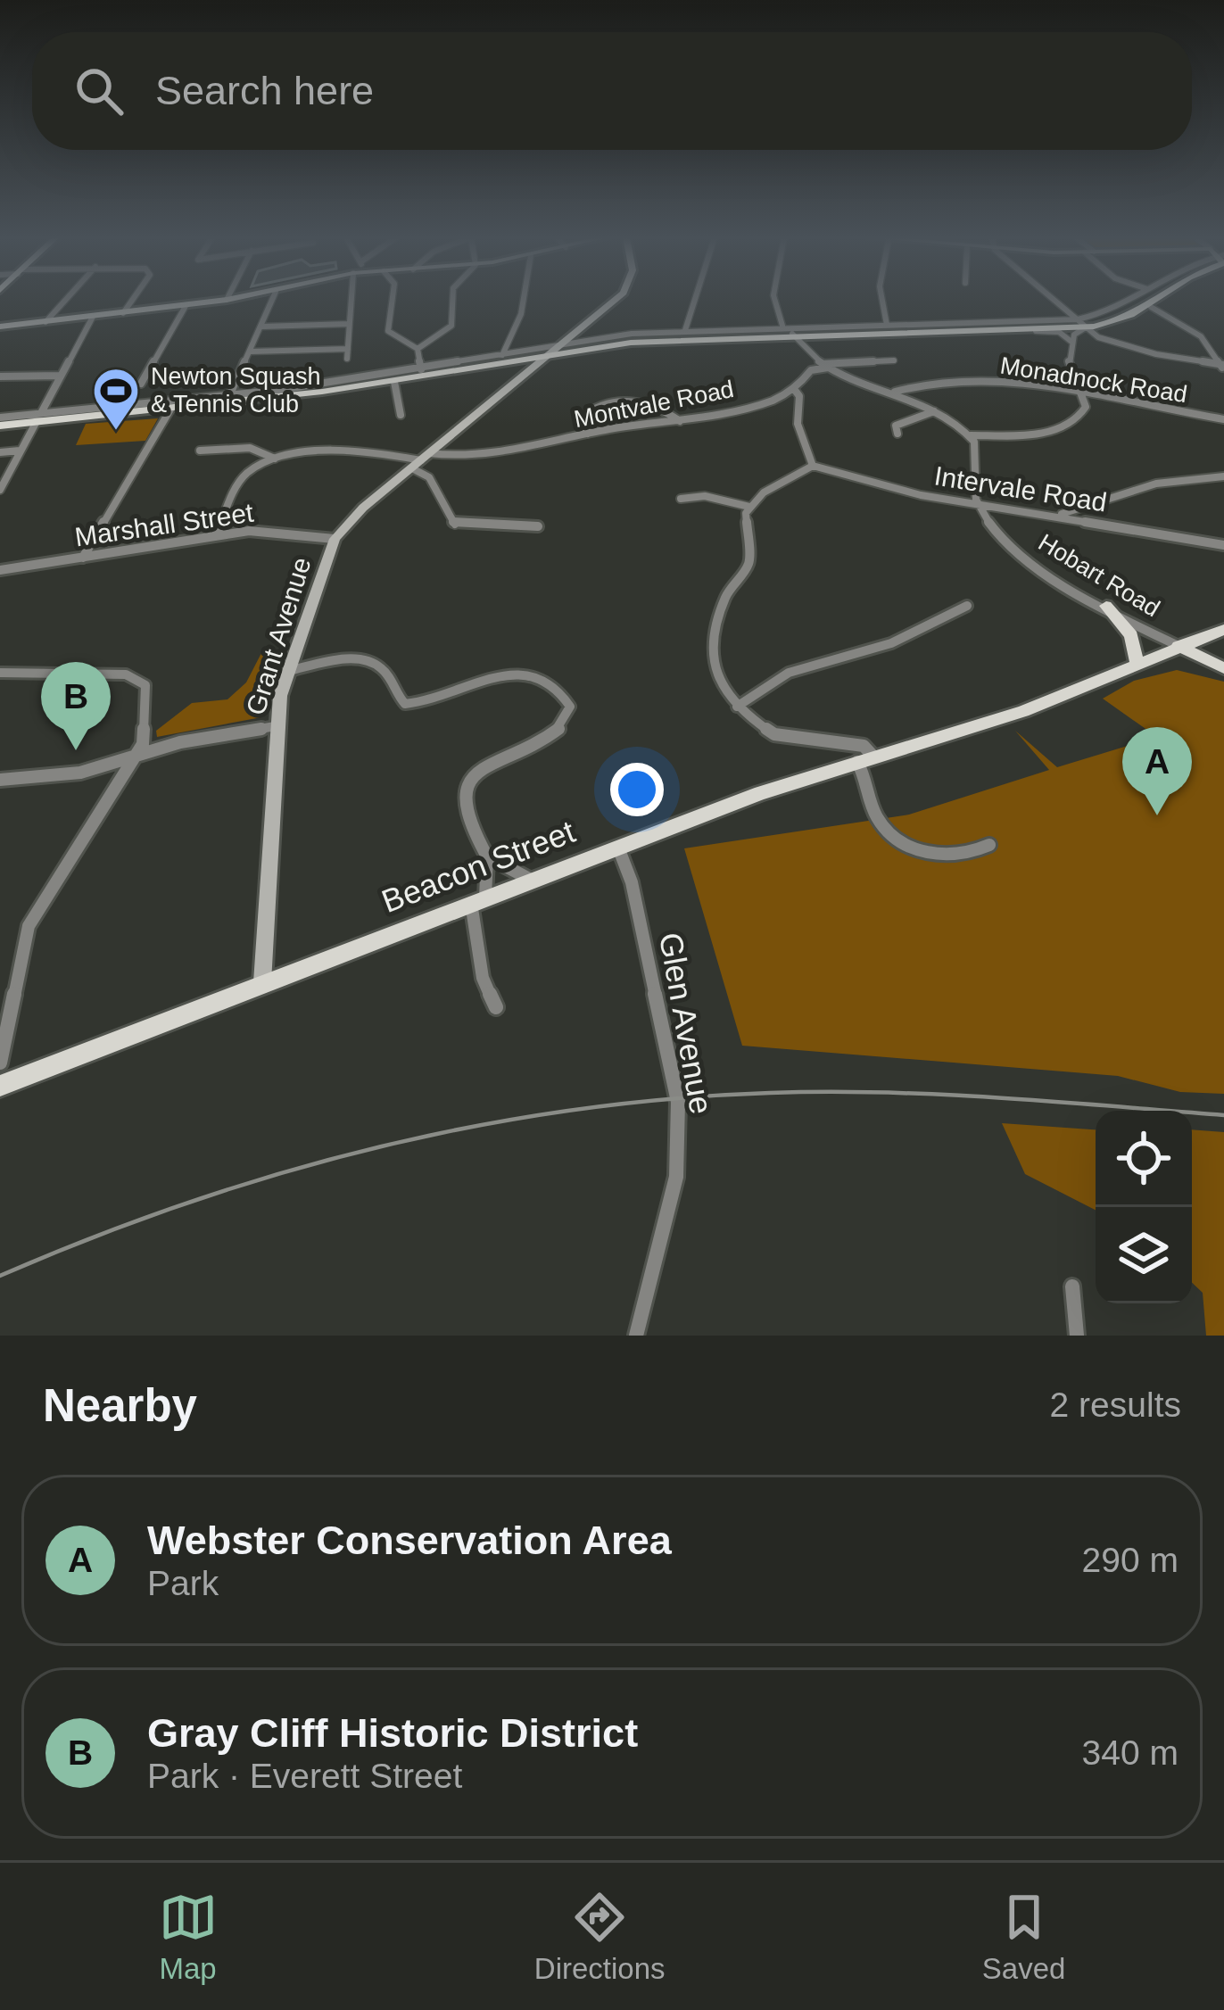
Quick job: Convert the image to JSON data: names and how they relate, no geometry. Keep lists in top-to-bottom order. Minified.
{"streets":{"main road":["Beacon Street"],"street":["Monadnock Road","Montvale Road","Intervale Road","Marshall Street","Hobart Road","Grant Avenue","Glen Avenue"]},"crossings":[["Montvale Road","Grant Avenue"],["Intervale Road","Hobart Road"],["Marshall Street","Grant Avenue"],["Hobart Road","Beacon Street"],["Grant Avenue","Beacon Street"],["Beacon Street","Glen Avenue"]],"places":{"sports":["Newton Squash & Tennis Club"]},"page":{"search":"Search here","pins":["B","A"],"heading":["Nearby","2 results"],"list":[{"mark":"A","name":"Webster Conservation Area","note":"Park","value":"290 m"},{"mark":"B","name":"Gray Cliff Historic District","note":"Park · Everett Street","value":"340 m"}],"nav":["Map","Directions","Saved"]}}
